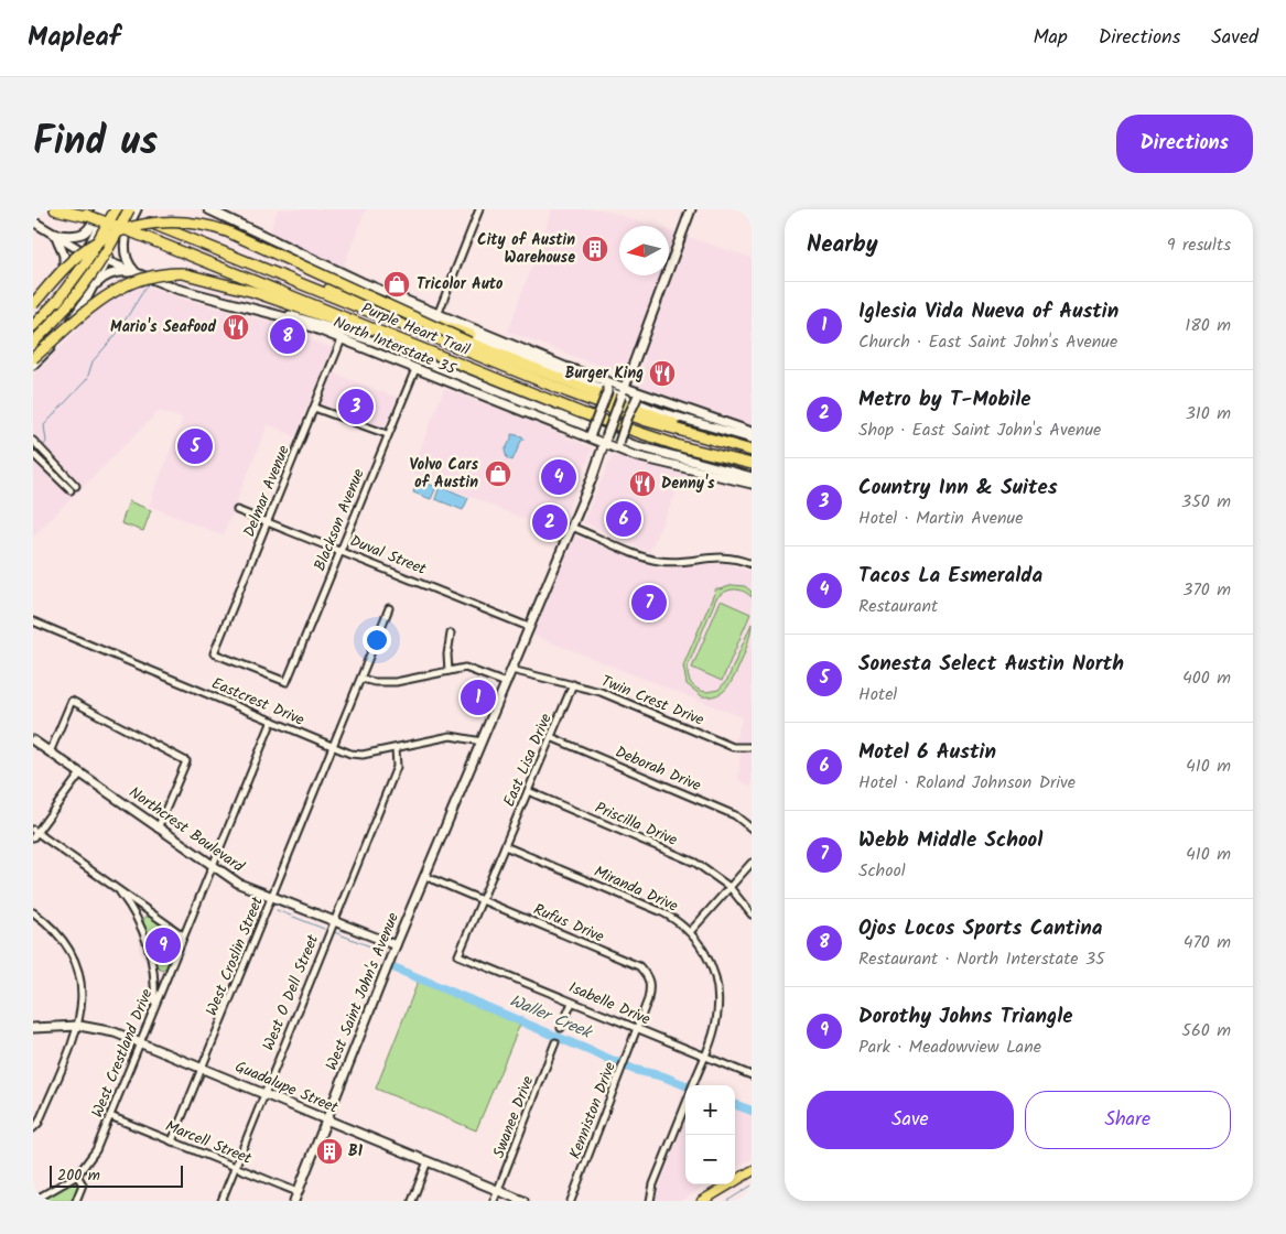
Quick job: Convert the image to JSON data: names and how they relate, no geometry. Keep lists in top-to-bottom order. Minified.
{"streets":{"highway":["Purple Heart Trail"],"main road":["North Interstate 35","Northcrest Boulevard","West Saint John's Avenue","Guadalupe Street"],"street":["Delmar Avenue","Blackson Avenue","Duval Street","Twin Crest Drive","Eastcrest Drive","East Lisa Drive","Deborah Drive","Priscilla Drive","Miranda Drive","Rufus Drive","West Croslin Street","West O Dell Street","Isabelle Drive","West Crestland Drive","Kenniston Drive","Swanee Drive","Marcell Street"]},"crossings":[["North Interstate 35","Delmar Avenue"],["North Interstate 35","Blackson Avenue"],["North Interstate 35","West Saint John's Avenue"],["Delmar Avenue","Blackson Avenue"],["Delmar Avenue","Duval Street"],["Blackson Avenue","Duval Street"],["Duval Street","West Saint John's Avenue"],["Twin Crest Drive","East Lisa Drive"],["Twin Crest Drive","West Saint John's Avenue"],["Eastcrest Drive","West Croslin Street"],["Eastcrest Drive","West Saint John's Avenue"],["Eastcrest Drive","West O Dell Street"],["Eastcrest Drive","West Crestland Drive"],["East Lisa Drive","Deborah Drive"],["East Lisa Drive","Priscilla Drive"],["East Lisa Drive","Miranda Drive"],["East Lisa Drive","Rufus Drive"],["East Lisa Drive","Isabelle Drive"],["Northcrest Boulevard","West Croslin Street"],["Northcrest Boulevard","West Saint John's Avenue"],["Northcrest Boulevard","West O Dell Street"],["Northcrest Boulevard","West Crestland Drive"],["Miranda Drive","Isabelle Drive"],["Rufus Drive","West Saint John's Avenue"],["Rufus Drive","Isabelle Drive"],["Rufus Drive","Kenniston Drive"],["West Croslin Street","Guadalupe Street"],["West Croslin Street","Marcell Street"],["West Saint John's Avenue","Guadalupe Street"],["West Saint John's Avenue","Marcell Street"],["West O Dell Street","Guadalupe Street"],["West O Dell Street","Marcell Street"],["Isabelle Drive","Kenniston Drive"],["West Crestland Drive","Guadalupe Street"],["West Crestland Drive","Marcell Street"],["Guadalupe Street","Swanee Drive"]],"water":["Waller Creek"],"places":{"building":["City of Austin Warehouse","B1"],"shop":["Tricolor Auto","Volvo Cars of Austin"],"restaurant":["Mario's Seafood","Burger King","Denny's"]},"scale_bar":"200 m","north":"left","page":{"header":"Mapleaf","nav":["Map","Directions","Saved"],"title":"Find us","buttons":["Directions",["Save","Share"]],"heading":["Nearby","9 results"],"list":[{"mark":"1","name":"Iglesia Vida Nueva of Austin","note":"Church · East Saint John's Avenue","value":"180 m"},{"mark":"2","name":"Metro by T-Mobile","note":"Shop · East Saint John's Avenue","value":"310 m"},{"mark":"3","name":"Country Inn & Suites","note":"Hotel · Martin Avenue","value":"350 m"},{"mark":"4","name":"Tacos La Esmeralda","note":"Restaurant","value":"370 m"},{"mark":"5","name":"Sonesta Select Austin North","note":"Hotel","value":"400 m"},{"mark":"6","name":"Motel 6 Austin","note":"Hotel · Roland Johnson Drive","value":"410 m"},{"mark":"7","name":"Webb Middle School","note":"School","value":"410 m"},{"mark":"8","name":"Ojos Locos Sports Cantina","note":"Restaurant · North Interstate 35","value":"470 m"},{"mark":"9","name":"Dorothy Johns Triangle","note":"Park · Meadowview Lane","value":"560 m"}],"pins":["8","3","5","4","6","2","7","1","9"],"map_buttons":["+","−"],"scale":"200 m"}}
